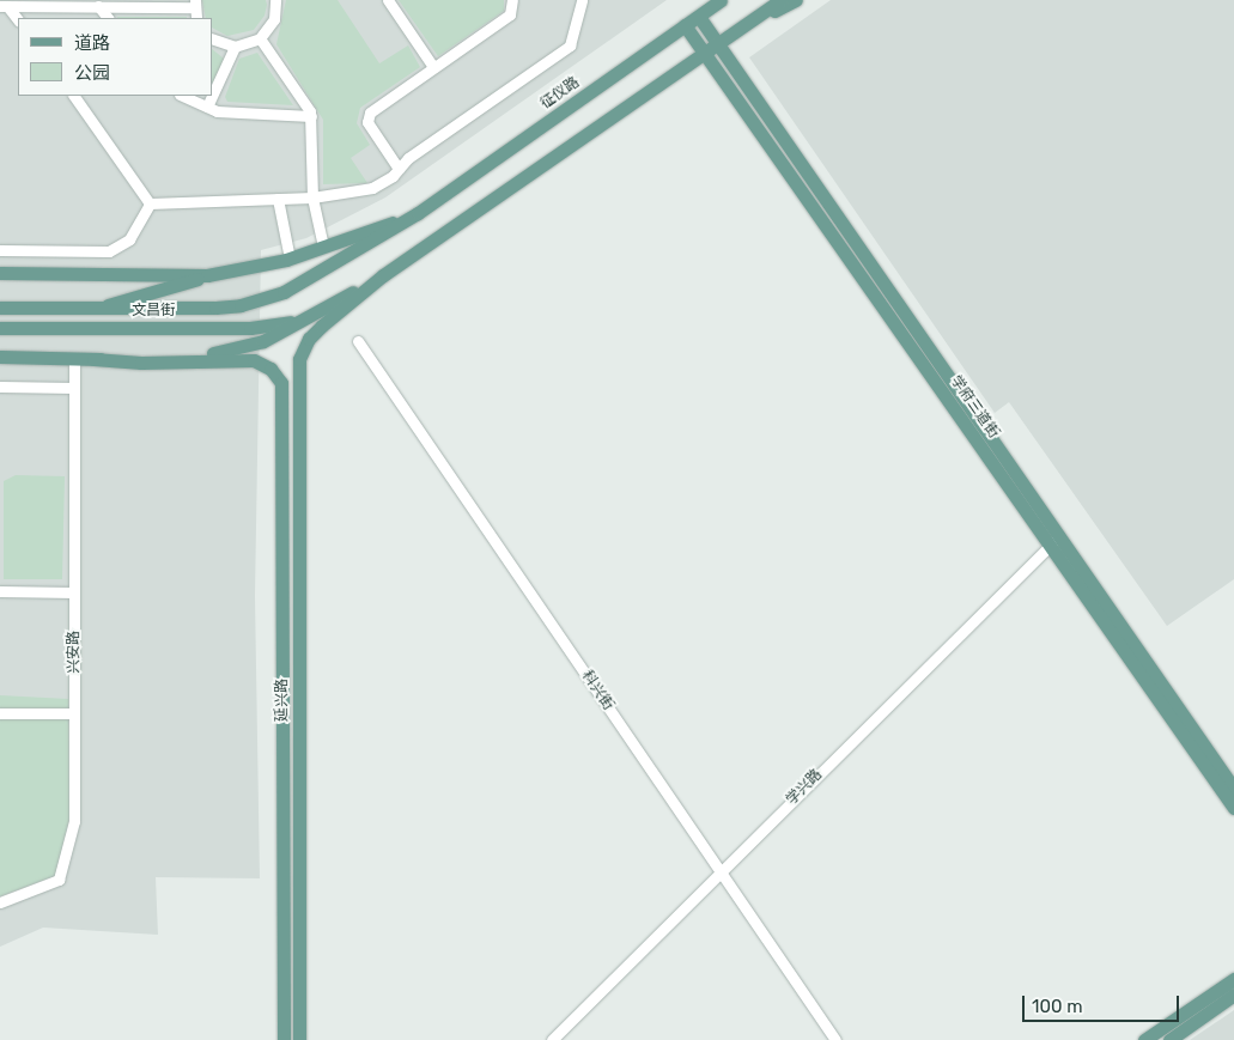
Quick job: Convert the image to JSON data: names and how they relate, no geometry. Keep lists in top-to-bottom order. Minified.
{"streets":{"main road":["征仪路","文昌街","学府三道街","延兴路"],"street":["兴安路","科兴街","学兴路"]},"crossings":[["征仪路","文昌街"],["征仪路","学府三道街"],["学府三道街","学兴路"],["科兴街","学兴路"]],"legend":["道路","公园"],"scale_bar":"100 m"}
